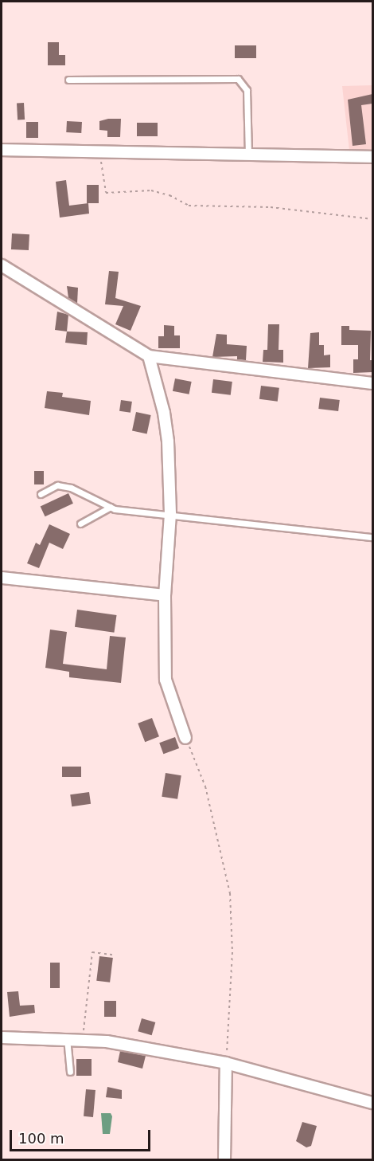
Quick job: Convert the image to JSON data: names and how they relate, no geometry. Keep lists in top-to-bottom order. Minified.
{"scale_bar":"100 m"}
